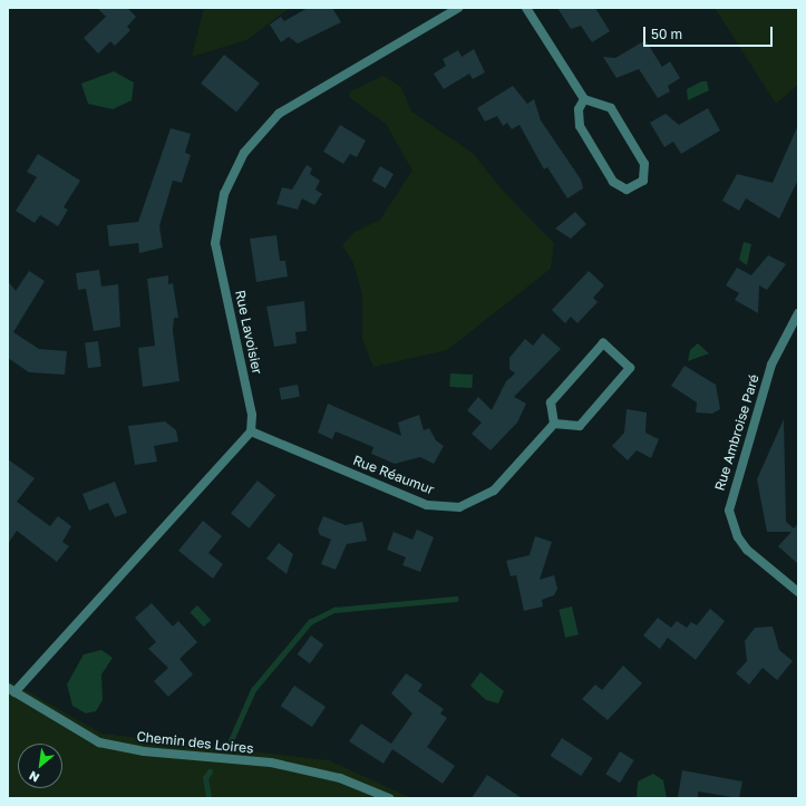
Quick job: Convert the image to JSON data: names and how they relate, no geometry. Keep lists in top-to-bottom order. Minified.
{"streets":{"street":["Rue Lavoisier","Rue Ambroise Paré","Rue Réaumur","Chemin des Loires"]},"crossings":[["Rue Lavoisier","Rue Réaumur"]],"scale_bar":"50 m","north":"bottom left"}
